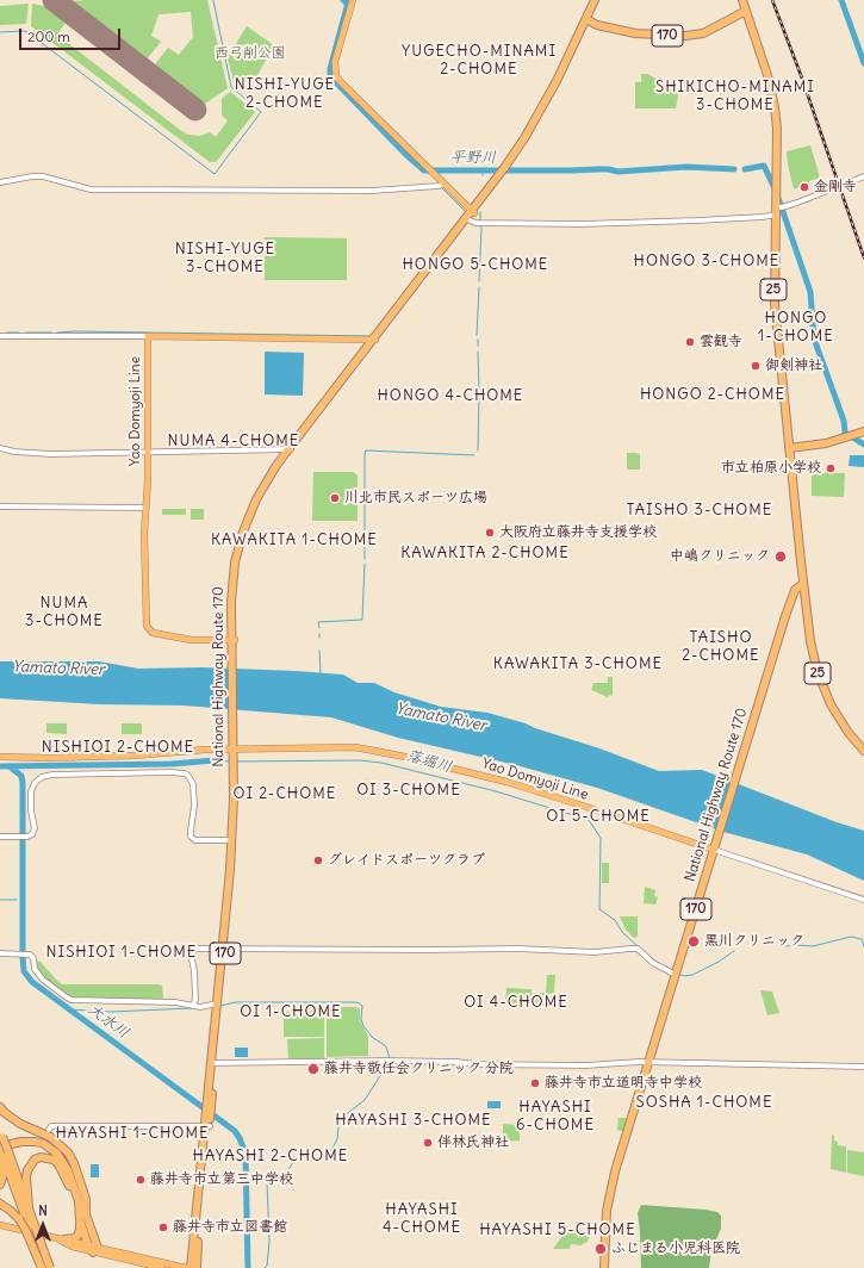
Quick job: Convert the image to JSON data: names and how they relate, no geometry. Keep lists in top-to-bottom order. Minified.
{"streets":{"highway":["170","25","National Highway Route 170"],"main road":["Yao Domyoji Line"]},"crossings":[["170","25"],["170","National Highway Route 170"],["25","National Highway Route 170"],["Yao Domyoji Line","National Highway Route 170"]],"districts":["YUGECHO-MINAMI 2-CHOME","NISHI-YUGE 2-CHOME","SHIKICHO-MINAMI 3-CHOME","NISHI-YUGE 3-CHOME","HONGO 3-CHOME","HONGO 5-CHOME","HONGO 1-CHOME","HONGO 2-CHOME","HONGO 4-CHOME","NUMA 4-CHOME","TAISHO 3-CHOME","KAWAKITA 1-CHOME","KAWAKITA 2-CHOME","NUMA 3-CHOME","TAISHO 2-CHOME","KAWAKITA 3-CHOME","NISHIOI 2-CHOME","OI 3-CHOME","OI 2-CHOME","OI 5-CHOME","NISHIOI 1-CHOME","OI 4-CHOME","OI 1-CHOME","SOSHA 1-CHOME","HAYASHI 6-CHOME","HAYASHI 3-CHOME","HAYASHI 1-CHOME","HAYASHI 2-CHOME","HAYASHI 4-CHOME","HAYASHI 5-CHOME"],"water":["平野川","Yamato River","落堀川","大水川"],"parks":["西弓削公園"],"places":["金剛寺","雲観寺","御剣神社","市立柏原小学校","川北市民スポーツ広場","大阪府立藤井寺支援学校","中嶋クリニック","グレイドスポーツクラブ","黒川クリニック","藤井寺敬任会クリニック 分院","藤井寺市立道明寺中学校","伴林氏神社","藤井寺市立第三中学校","藤井寺市立図書館","ふじまる小児科医院"],"scale_bar":"200 m","north":"top"}
